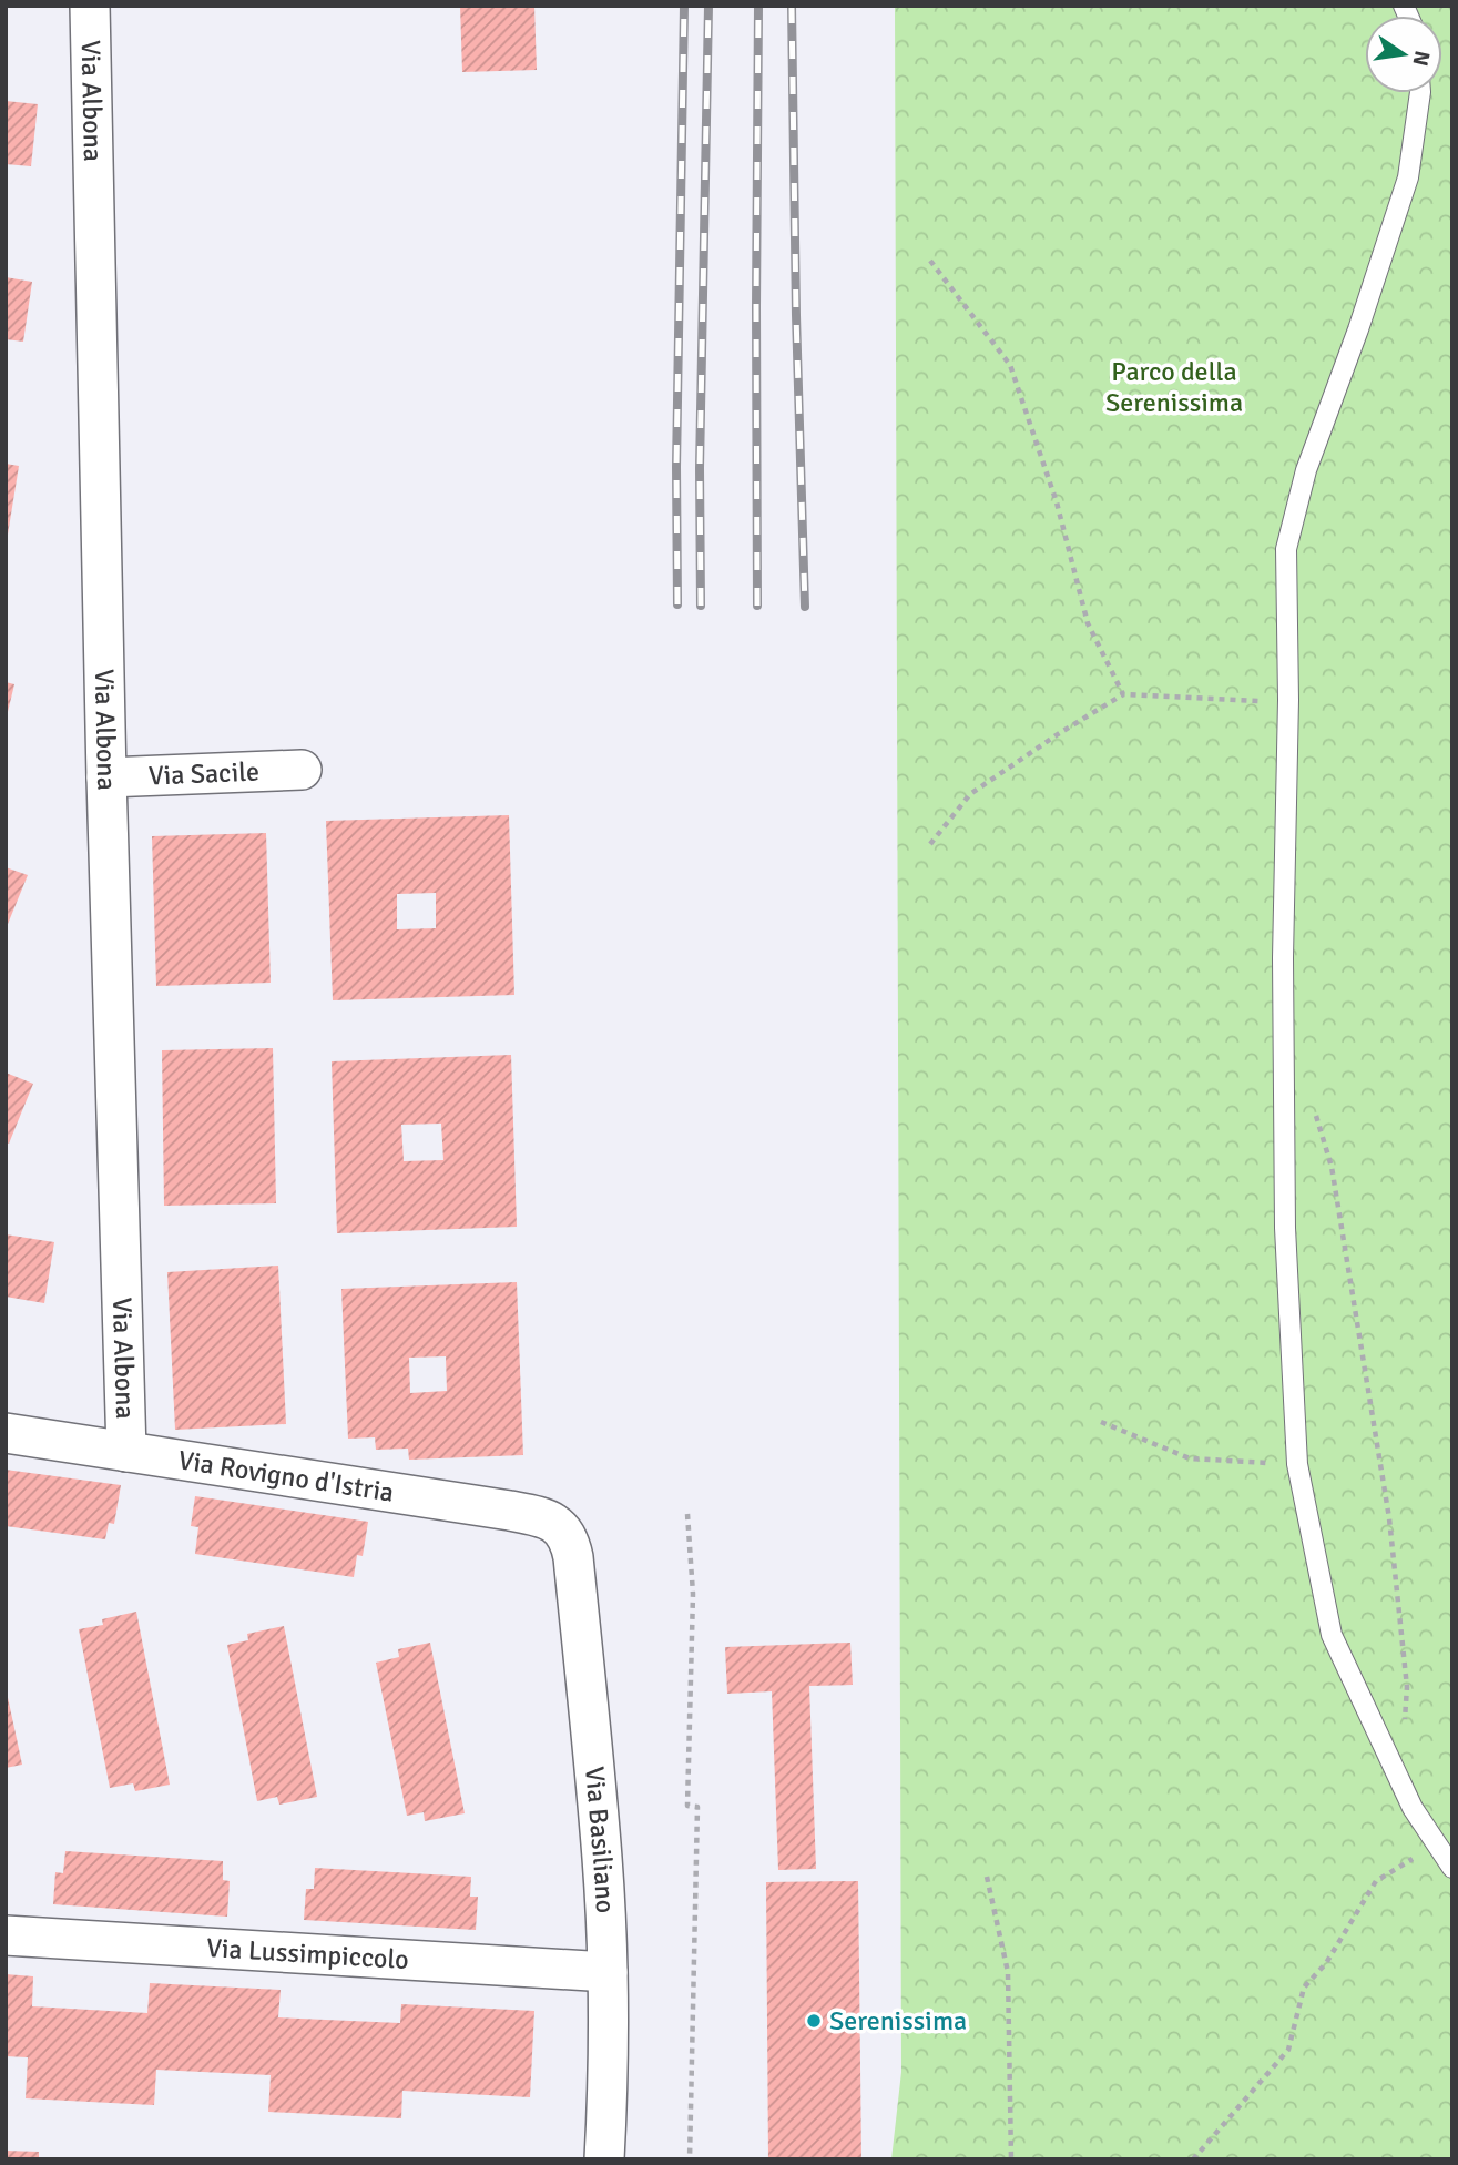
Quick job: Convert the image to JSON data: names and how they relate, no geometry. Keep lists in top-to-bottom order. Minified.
{"streets":{"street":["Via Albona","Via Sacile","Via Rovigno d'Istria","Via Basiliano","Via Lussimpiccolo"]},"crossings":[["Via Albona","Via Sacile"],["Via Albona","Via Rovigno d'Istria"],["Via Rovigno d'Istria","Via Basiliano"],["Via Basiliano","Via Lussimpiccolo"]],"parks":["Parco della Serenissima"],"places":["Serenissima"],"north":"right"}
